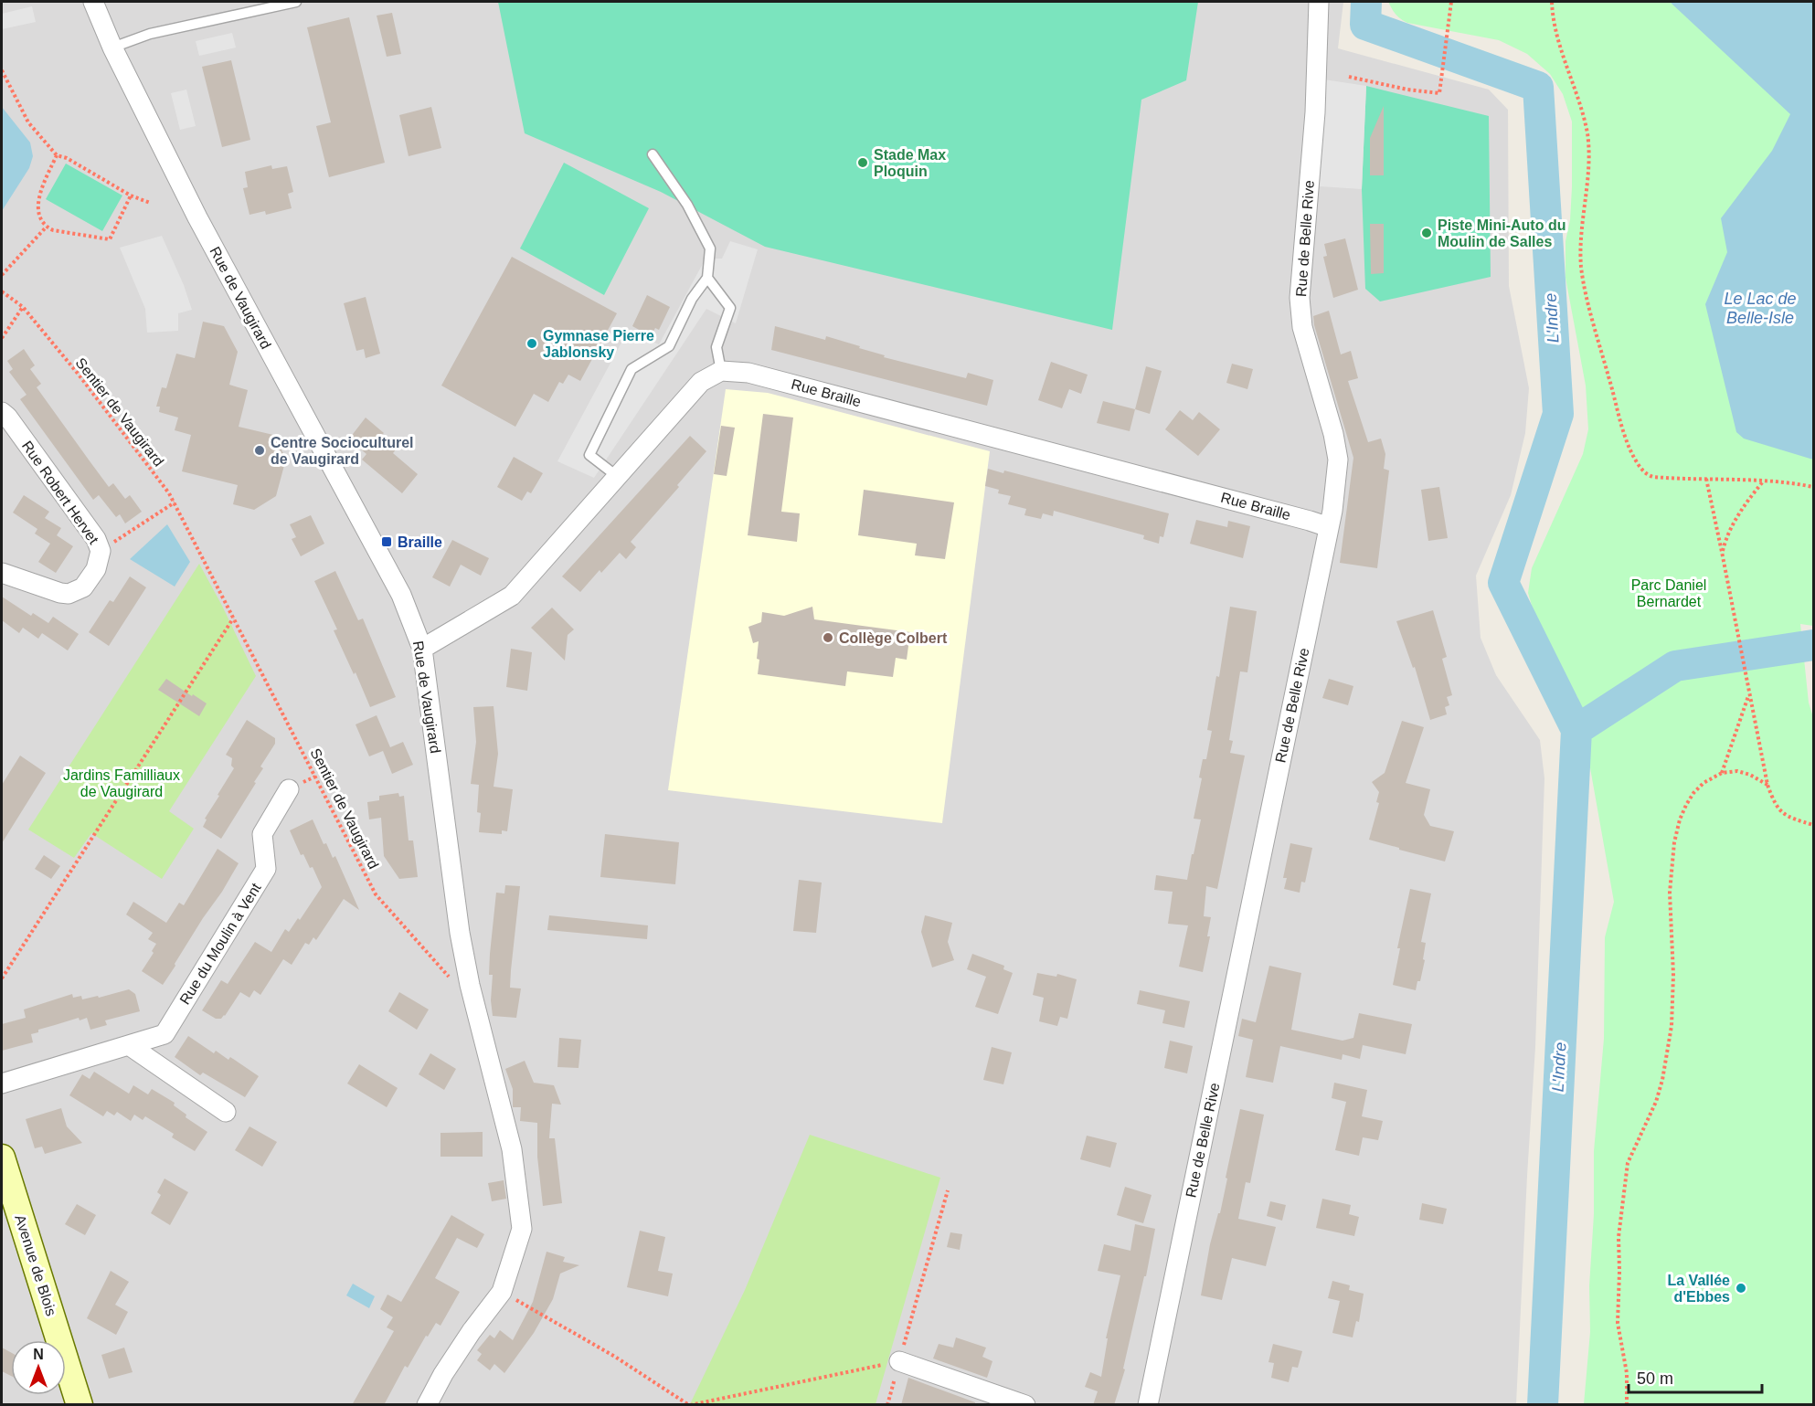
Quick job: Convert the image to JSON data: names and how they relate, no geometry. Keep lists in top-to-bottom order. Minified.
{"streets":{"main road":["Avenue de Blois"],"street":["Rue de Belle Rive","Rue de Vaugirard","Rue Braille","Rue Robert Hervet","Rue du Moulin à Vent"],"path":["Sentier de Vaugirard"]},"crossings":[["Rue de Belle Rive","Rue Braille"]],"water":["Le Lac de Belle-Isle","L'Indre"],"parks":["Parc Daniel Bernardet","Jardins Familliaux de Vaugirard"],"places":{"other":["Stade Max Ploquin","Piste Mini-Auto du Moulin de Salles","Gymnase Pierre Jablonsky","Centre Socioculturel de Vaugirard","Collège Colbert","La Vallée d'Ebbes"],"transit":["Braille"]},"scale_bar":"50 m","north":"top"}
